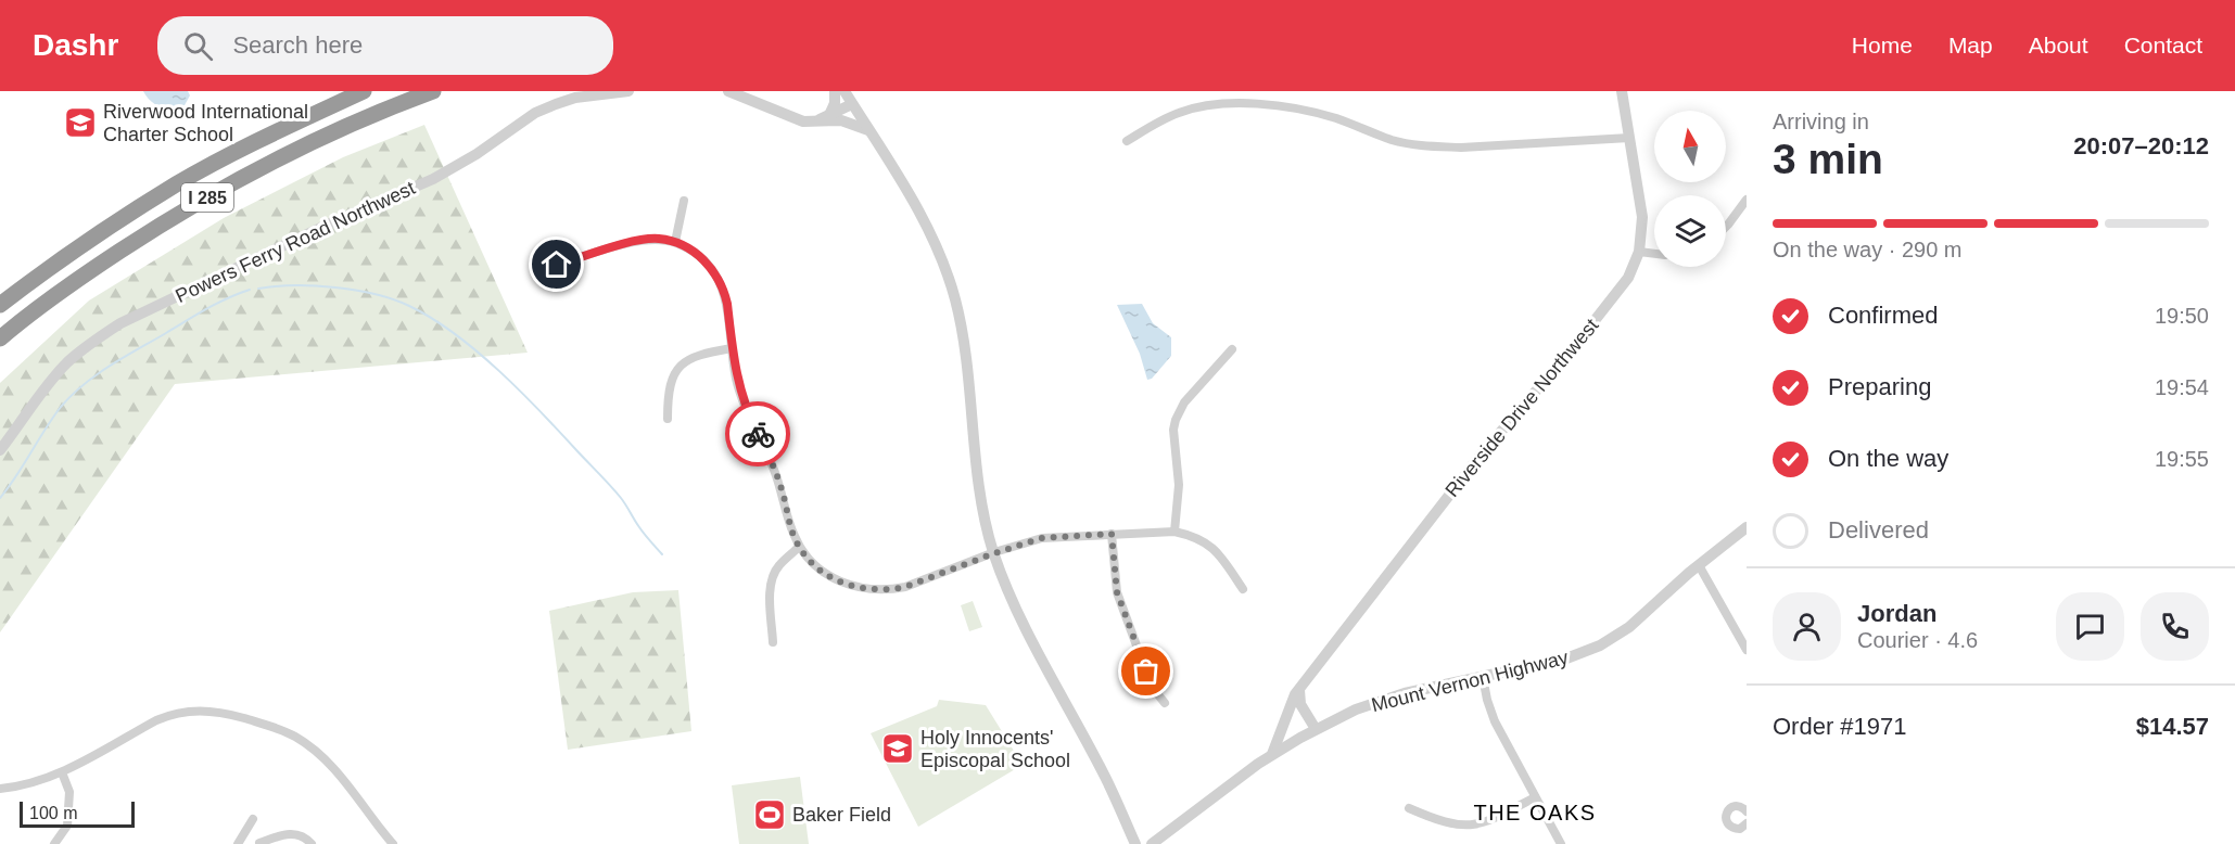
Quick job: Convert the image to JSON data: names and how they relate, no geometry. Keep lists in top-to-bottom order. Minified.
{"streets":{"highway":["I 285"],"street":["Powers Ferry Road Northwest","Riverside Drive Northwest","Mount Vernon Highway"]},"crossings":[["Riverside Drive Northwest","Mount Vernon Highway"]],"districts":["THE OAKS"],"places":{"school or university":["Riverwood International Charter School","Holy Innocents' Episcopal School"],"sports":["Baker Field"]},"scale_bar":"100 m","north":"top","page":{"header":"Dashr","search":"Search here","nav":["Home","Map","About","Contact"],"heading":["3 min","Arriving in","20:07–20:12"],"panel":["Jordan","Courier · 4.6","Order #1971","$14.57"],"bar":"On the way · 290 m","list":[["Confirmed","19:50"],["Preparing","19:54"],["On the way","19:55"],"Delivered"],"scale":"100 m"}}
